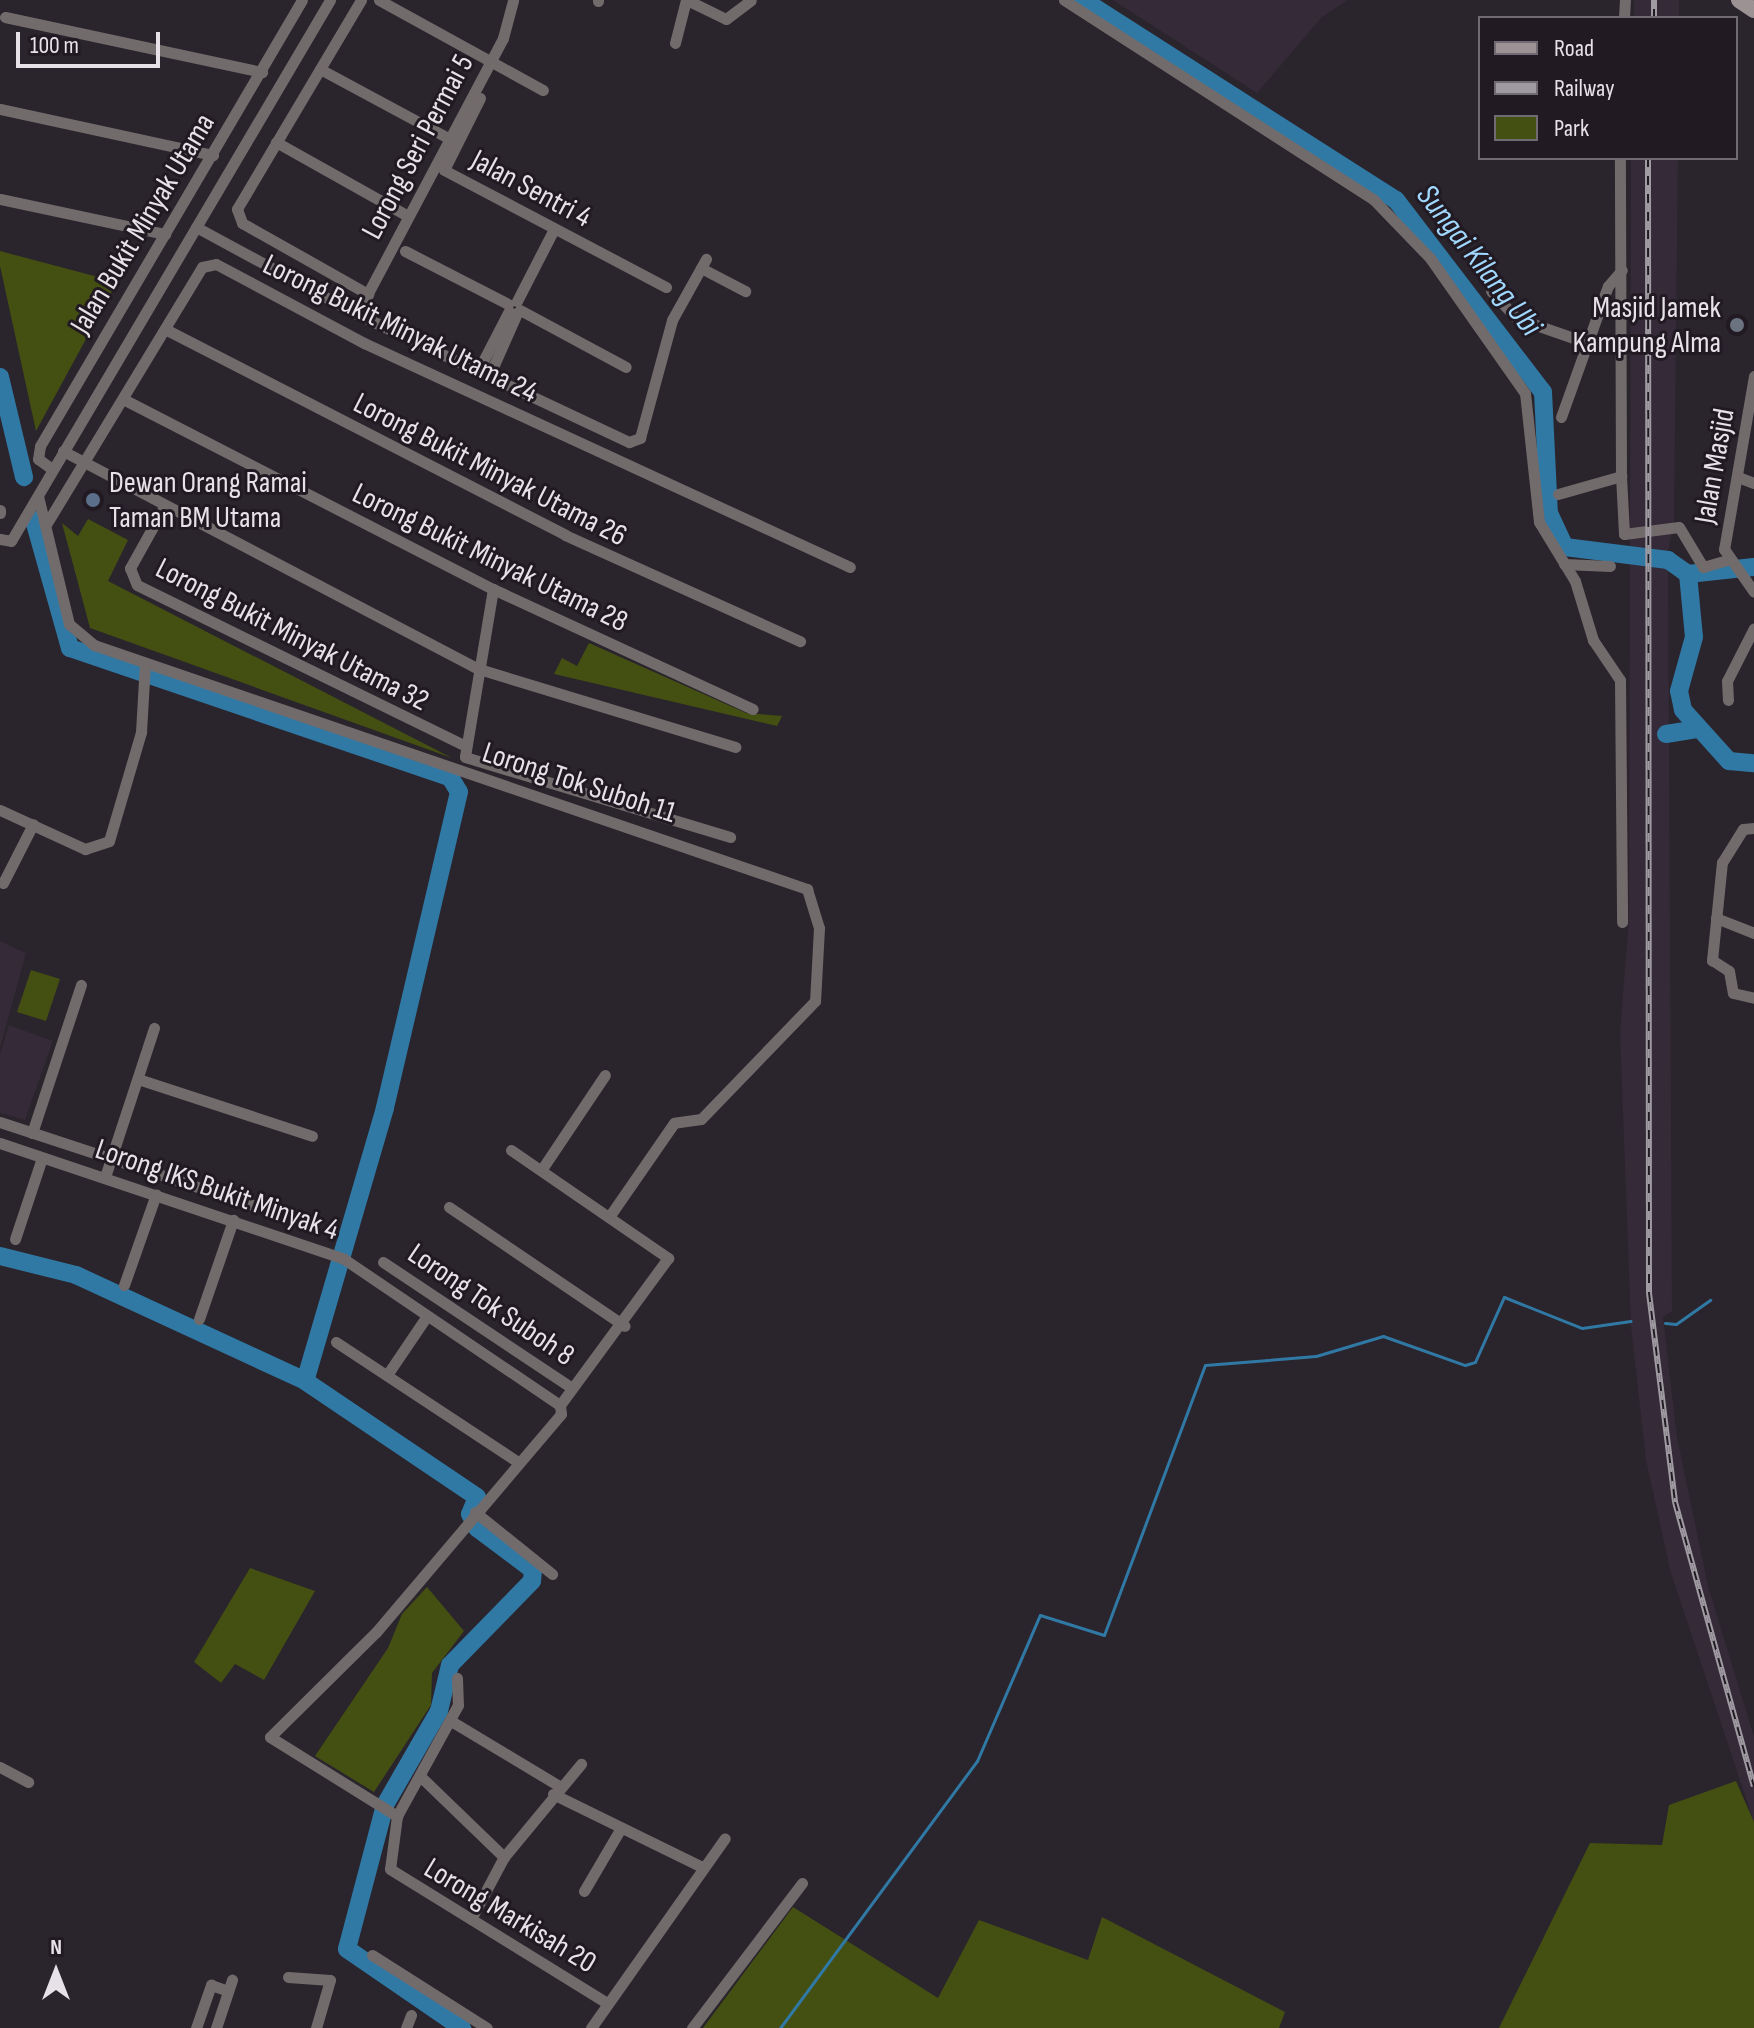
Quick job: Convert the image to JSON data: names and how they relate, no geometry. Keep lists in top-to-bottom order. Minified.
{"streets":{"street":["Lorong Seri Permai 5","Jalan Sentri 4","Jalan Bukit Minyak Utama","Lorong Bukit Minyak Utama 24","Jalan Masjid","Lorong Bukit Minyak Utama 26","Lorong Bukit Minyak Utama 28","Lorong Bukit Minyak Utama 32","Lorong Tok Suboh 11","Lorong IKS Bukit Minyak 4","Lorong Tok Suboh 8","Lorong Markisah 20"]},"crossings":[["Lorong Seri Permai 5","Lorong Bukit Minyak Utama 24"],["Jalan Bukit Minyak Utama","Lorong Tok Suboh 11"],["Lorong Bukit Minyak Utama 24","Lorong Bukit Minyak Utama 26"],["Lorong Bukit Minyak Utama 24","Lorong Bukit Minyak Utama 28"],["Lorong Bukit Minyak Utama 24","Lorong Tok Suboh 11"]],"water":["Sungai Kilang Ubi"],"places":["Masjid Jamek Kampung Alma","Dewan Orang Ramai Taman BM Utama"],"legend":["Road","Railway","Park"],"scale_bar":"100 m","north":"top"}
